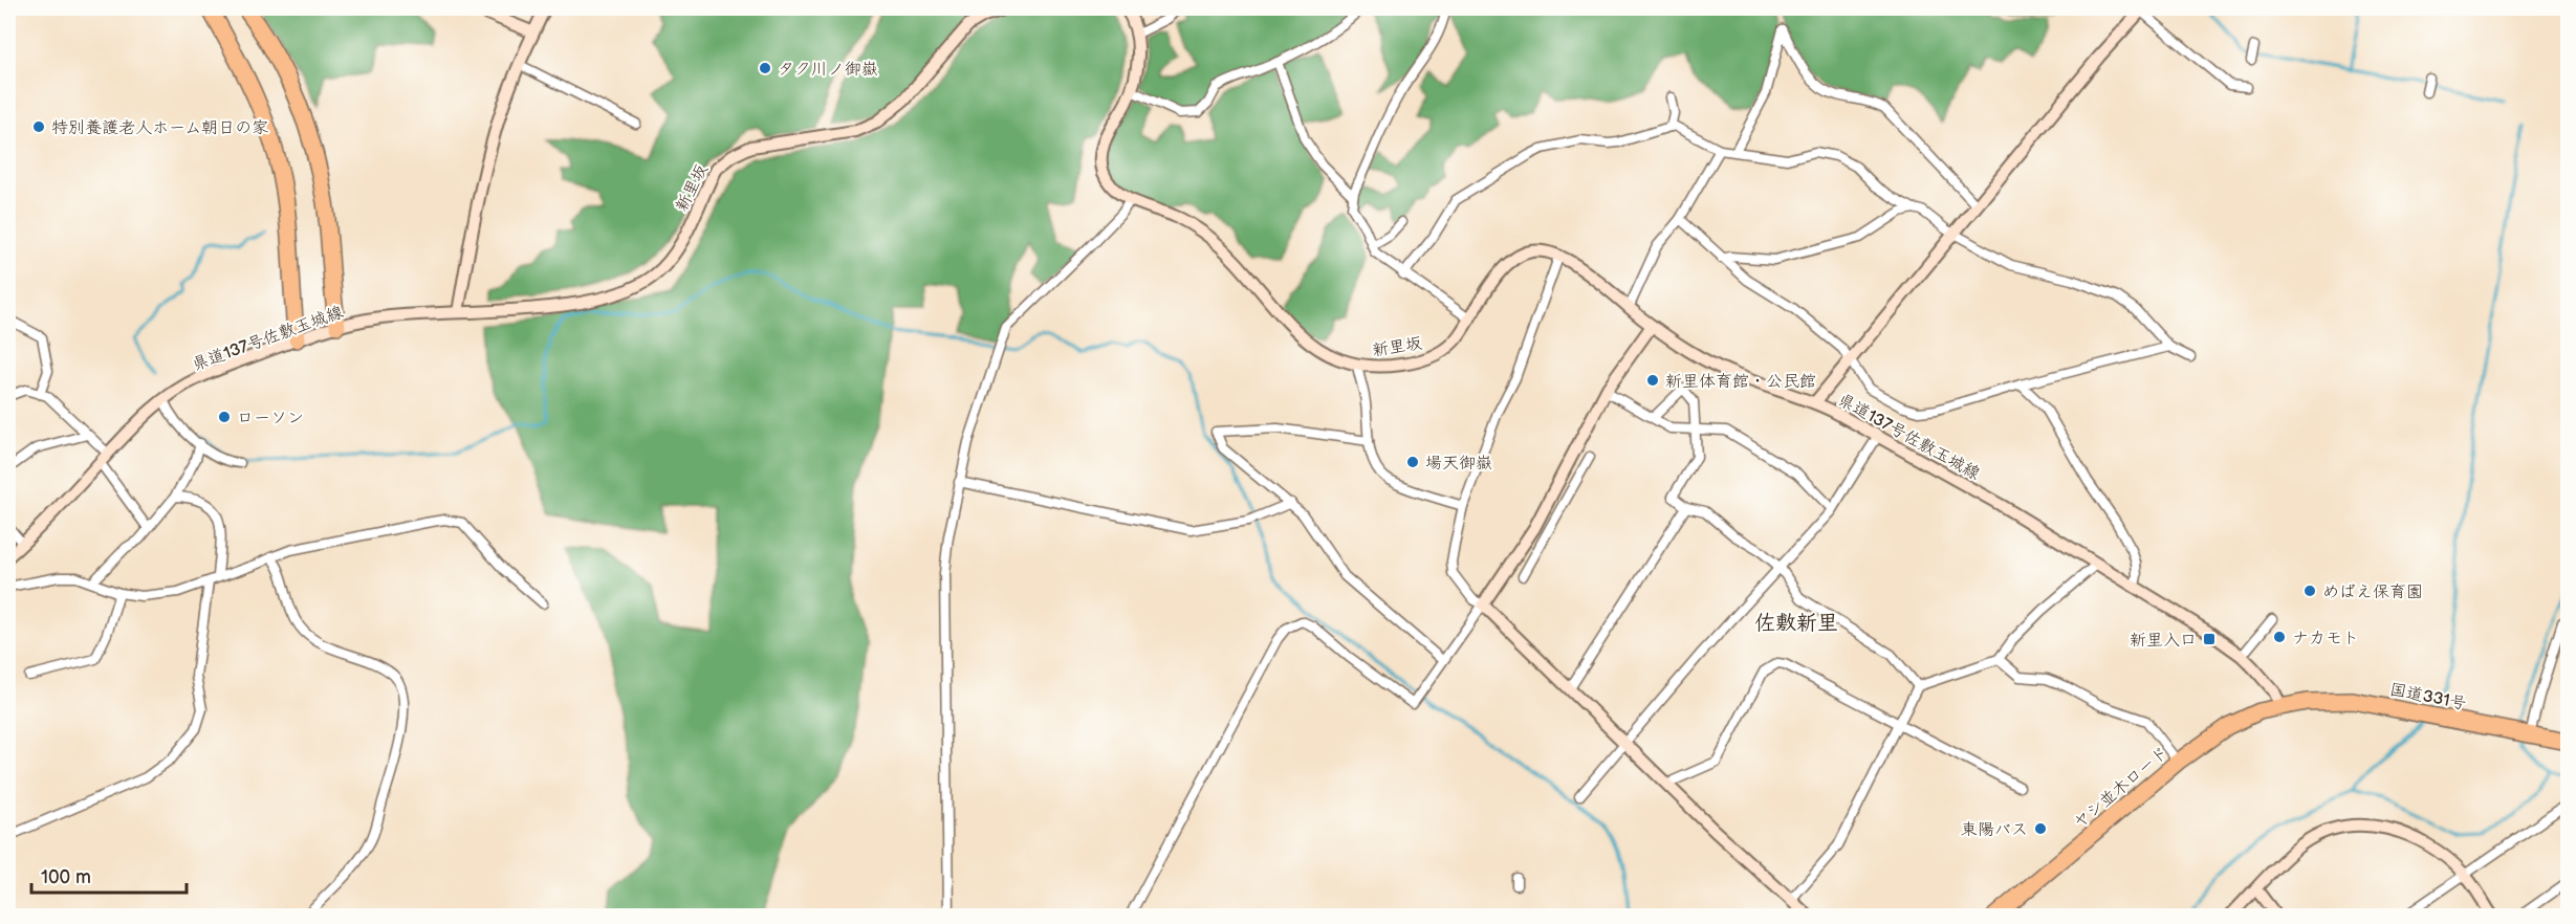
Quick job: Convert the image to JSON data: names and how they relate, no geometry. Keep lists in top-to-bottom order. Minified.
{"streets":{"highway":["国道331号","ヤシ並木ロード"],"main road":["新里坂","県道137号佐敷玉城線"]},"crossings":[["新里坂","県道137号佐敷玉城線"],["県道137号佐敷玉城線","国道331号"],["県道137号佐敷玉城線","ヤシ並木ロード"],["国道331号","ヤシ並木ロード"]],"districts":["佐敷新里"],"places":{"other":["タク川ノ御嶽","特別養護老人ホーム朝日の家","新里体育館・公民館","ローソン","場天御嶽","めばえ保育園","ナカモト","東陽バス"],"transit":["新里入口"]},"scale_bar":"100 m"}
